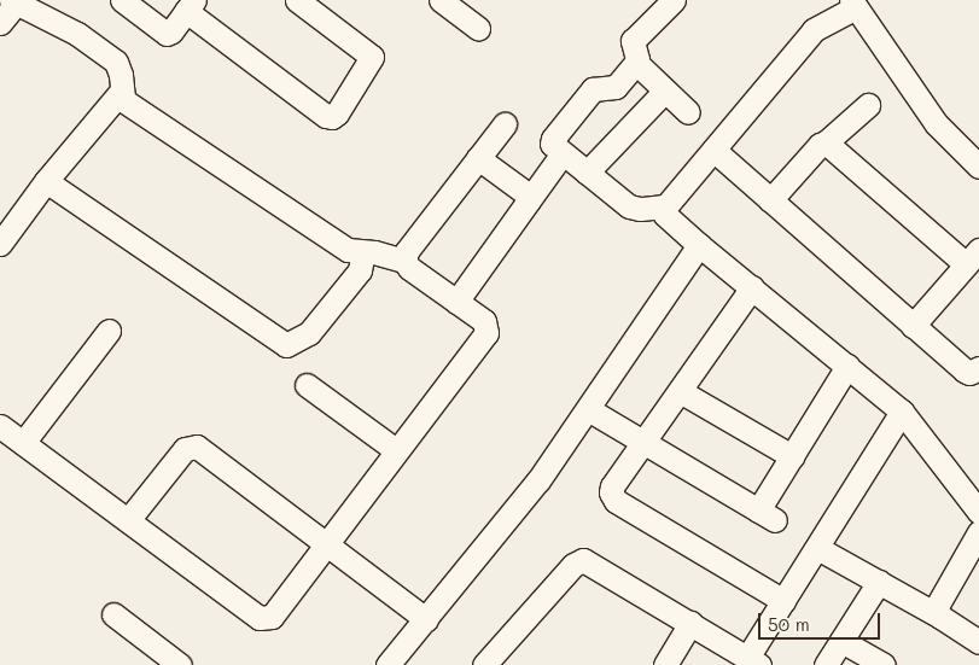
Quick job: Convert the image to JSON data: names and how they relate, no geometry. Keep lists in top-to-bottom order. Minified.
{"scale_bar":"50 m"}
